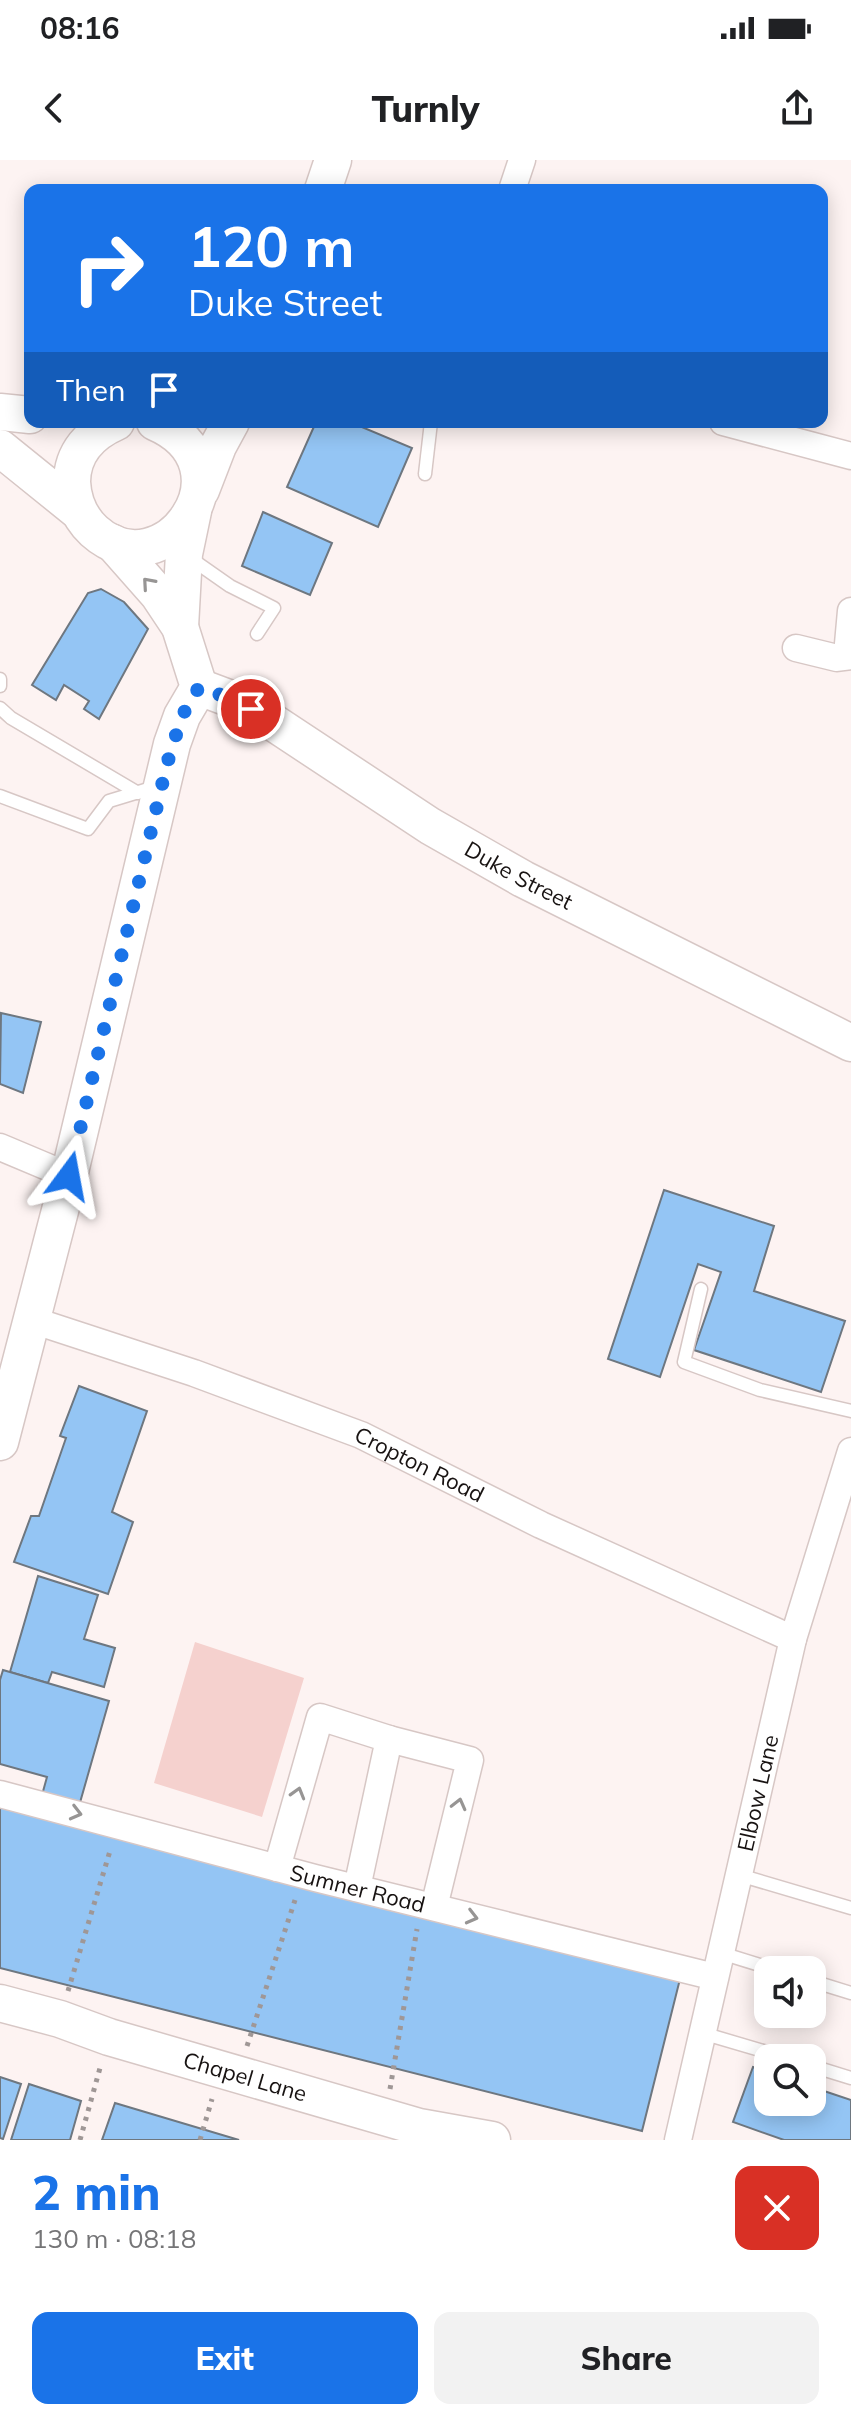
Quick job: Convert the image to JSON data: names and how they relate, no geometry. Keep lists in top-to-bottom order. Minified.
{"streets":{"street":["Duke Street","Cropton Road","Elbow Lane","Sumner Road","Chapel Lane"]},"crossings":[["Cropton Road","Elbow Lane"],["Elbow Lane","Sumner Road"]],"one_way":["Sumner Road"],"page":{"status":"08:16","header":"Turnly","turn":["120 m","Duke Street"],"then":"Then","heading":["2 min","130 m · 08:18"],"buttons":["Exit","Share"]}}
